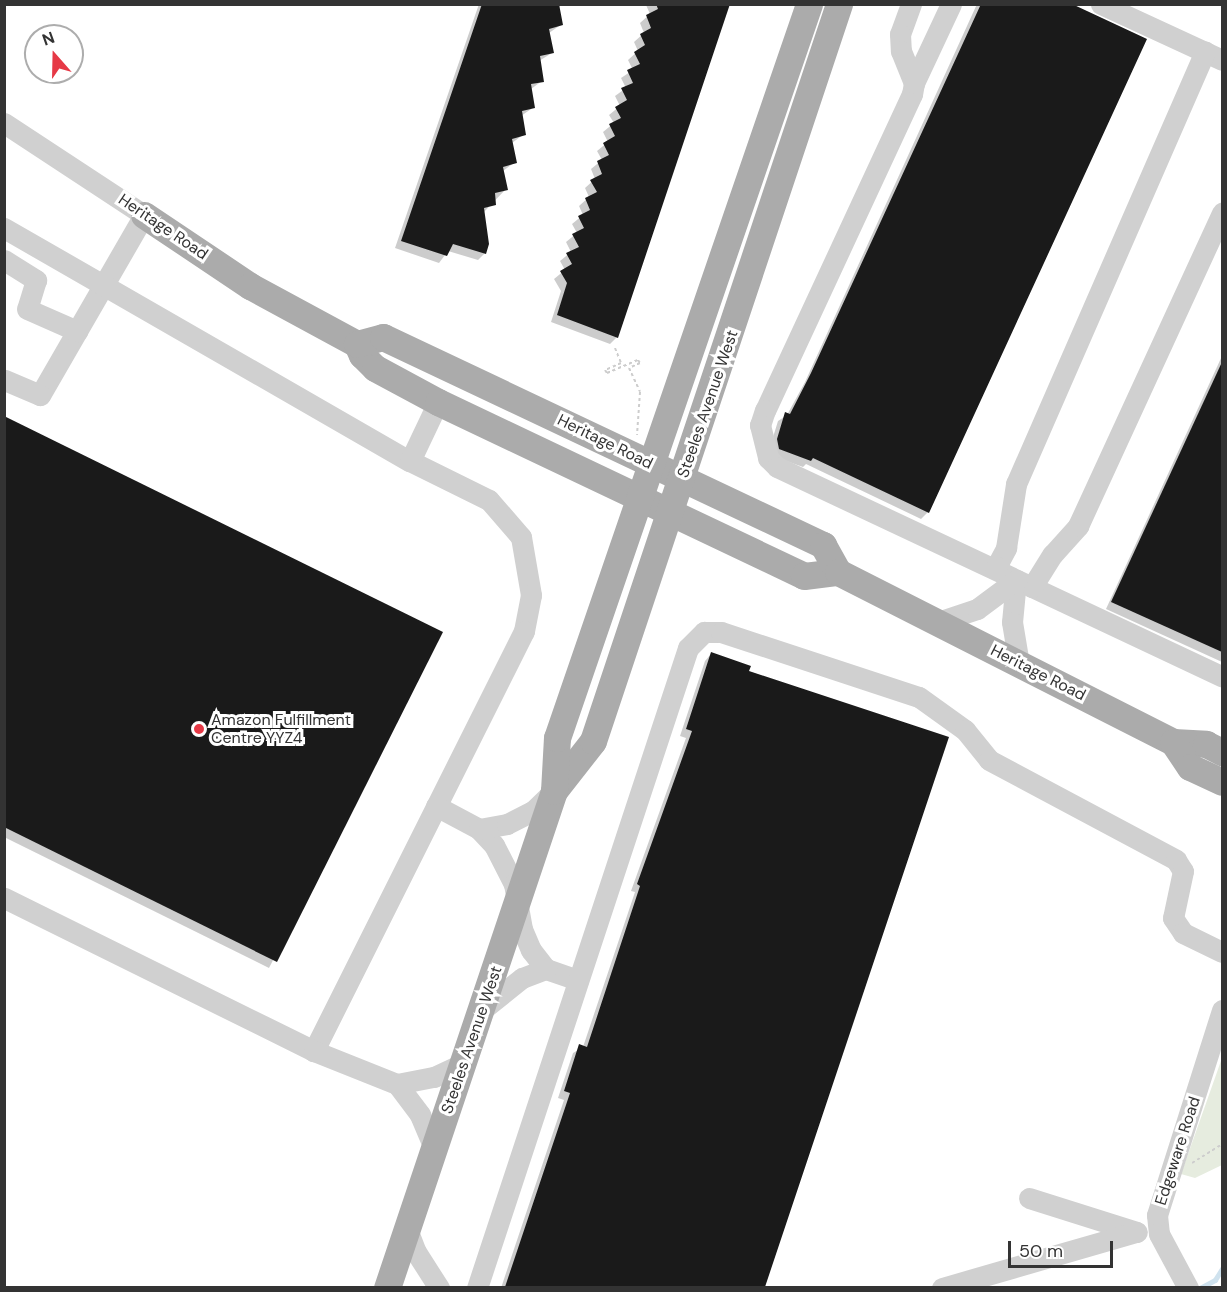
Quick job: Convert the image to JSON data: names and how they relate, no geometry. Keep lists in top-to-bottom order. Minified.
{"streets":{"main road":["Heritage Road","Steeles Avenue West"],"street":["Edgeware Road"]},"crossings":[["Heritage Road","Steeles Avenue West"]],"places":["Amazon Fulfillment Centre YYZ4"],"scale_bar":"50 m","north":"top"}
